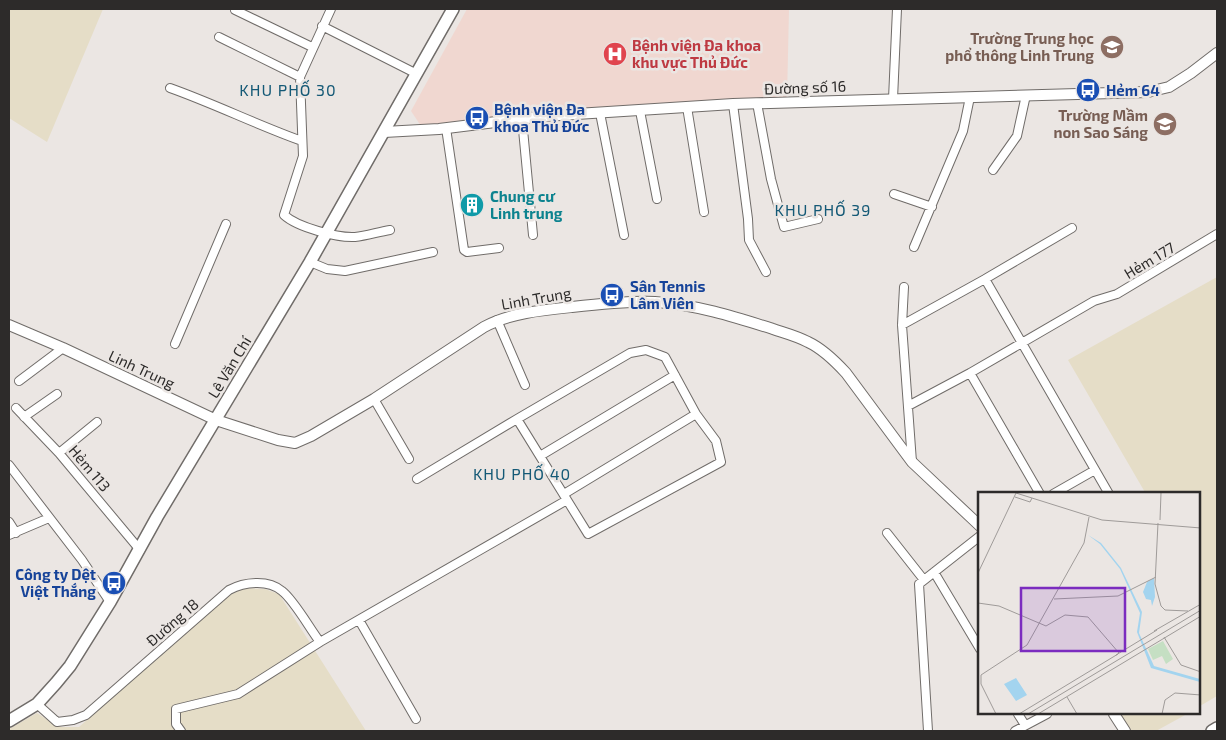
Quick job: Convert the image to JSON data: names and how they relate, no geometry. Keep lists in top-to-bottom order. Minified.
{"streets":{"main road":["Lê Văn Chí"],"street":["Đường số 16","Hẻm 177","Linh Trung","Hẻm 113","Đường 18"]},"crossings":[["Đường số 16","Lê Văn Chí"],["Linh Trung","Lê Văn Chí"],["Lê Văn Chí","Hẻm 113"],["Lê Văn Chí","Đường 18"]],"districts":["KHU PHỐ 30","KHU PHỐ 39","KHU PHỐ 40"],"places":{"school or university":["Trường Trung học phổ thông Linh Trung","Trường Mầm non Sao Sáng"],"hospital":["Bệnh viện Đa khoa khu vực Thủ Đức"],"bus stop":["Hẻm 64","Bệnh viện Đa khoa Thủ Đức","Sân Tennis Lâm Viên","Công ty Dệt Việt Thắng"],"building":["Chung cư Linh trung"]}}
